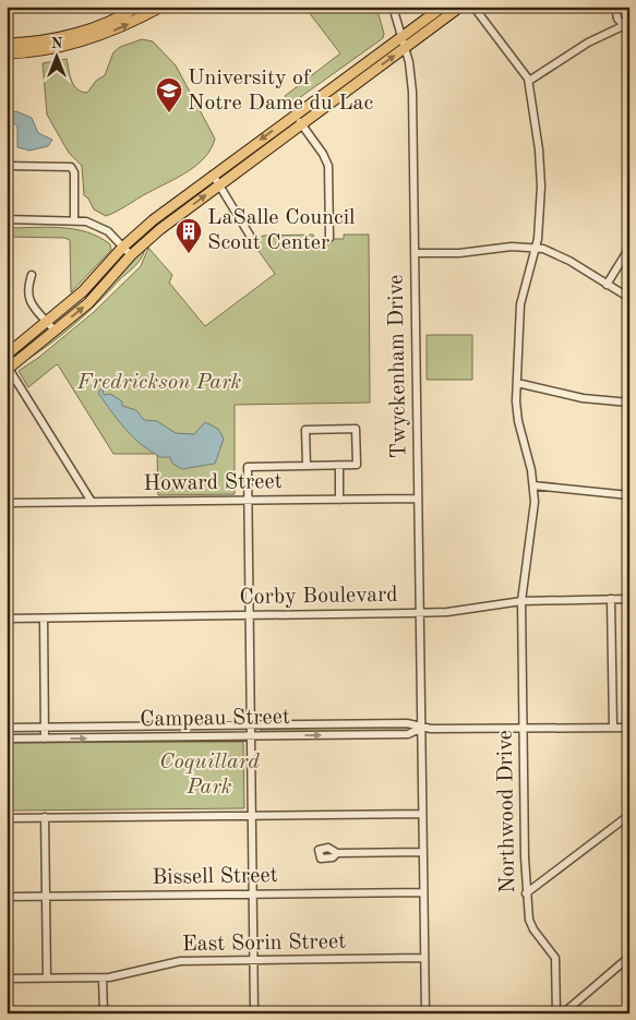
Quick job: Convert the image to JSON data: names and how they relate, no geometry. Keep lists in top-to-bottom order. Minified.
{"streets":{"street":["Twyckenham Drive","Howard Street","Corby Boulevard","Campeau Street","Northwood Drive","Bissell Street","East Sorin Street"]},"crossings":[["Twyckenham Drive","Howard Street"],["Twyckenham Drive","Corby Boulevard"],["Twyckenham Drive","Campeau Street"],["Twyckenham Drive","Bissell Street"],["Twyckenham Drive","East Sorin Street"],["Corby Boulevard","Northwood Drive"],["Campeau Street","Northwood Drive"]],"parks":["Fredrickson Park","Coquillard Park"],"places":{"school or university":["University of Notre Dame du Lac"],"building":["LaSalle Council Scout Center"]},"north":"top"}
